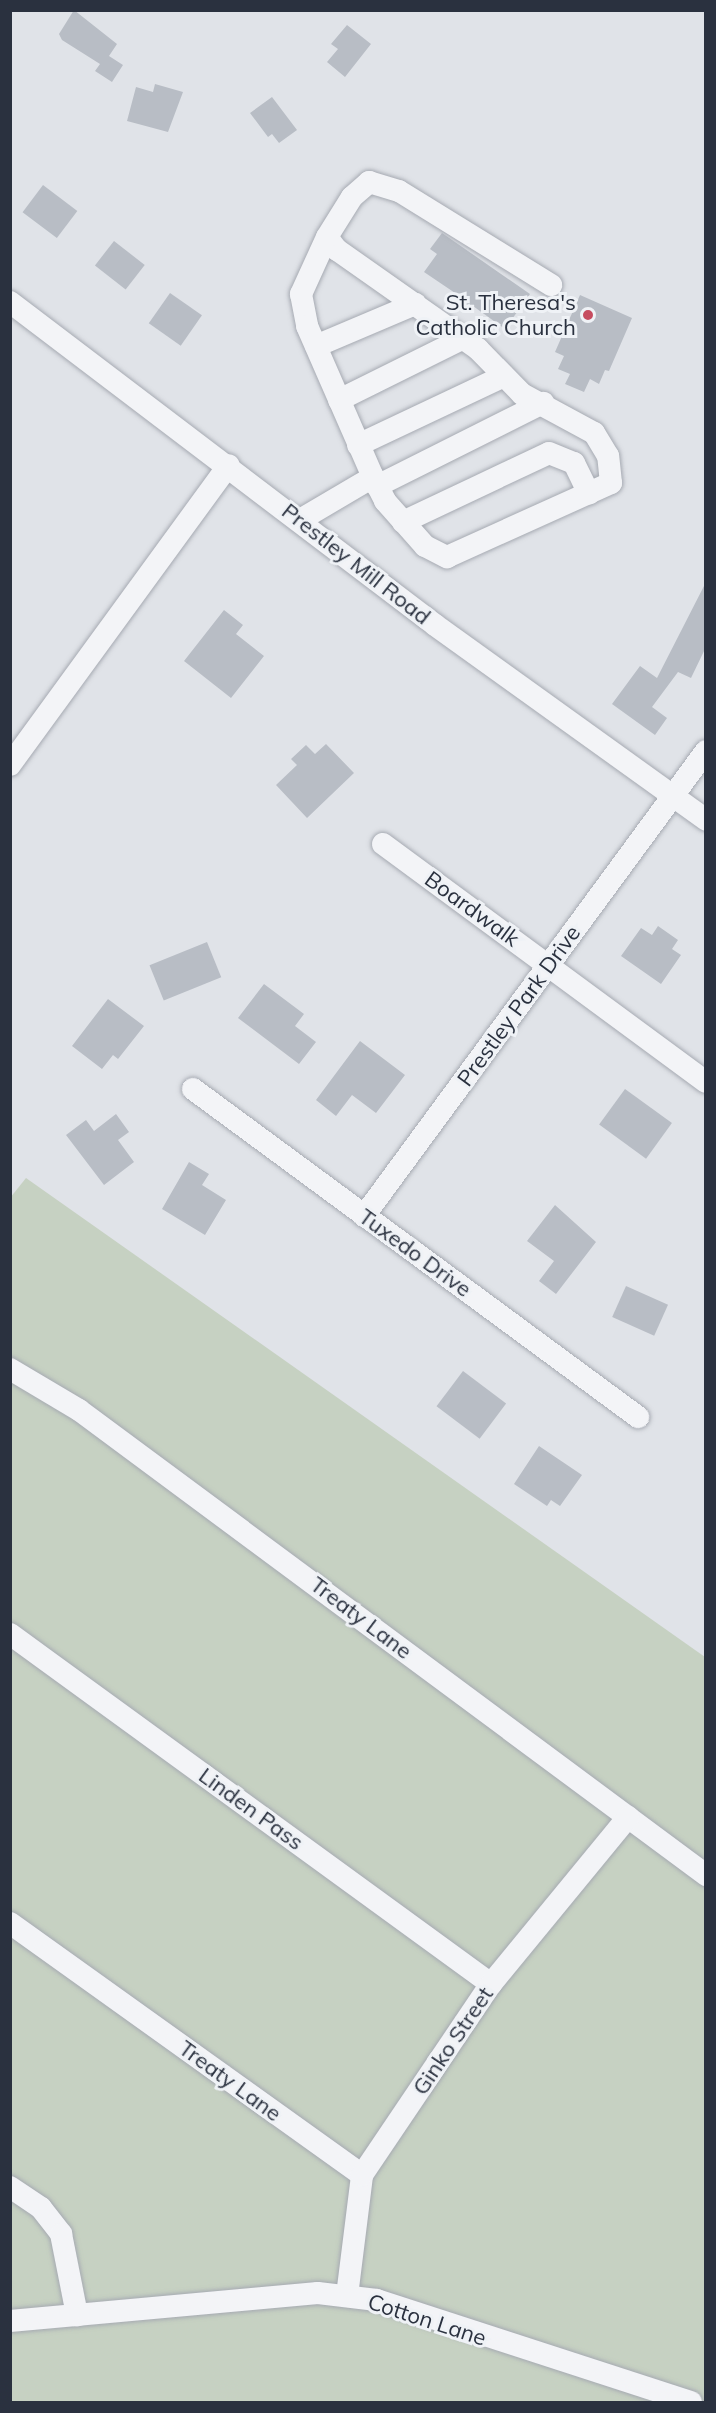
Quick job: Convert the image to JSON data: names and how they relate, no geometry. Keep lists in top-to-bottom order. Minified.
{"streets":{"street":["Prestley Mill Road","Boardwalk","Prestley Park Drive","Tuxedo Drive","Treaty Lane","Linden Pass","Ginko Street","Cotton Lane"]},"crossings":[["Prestley Mill Road","Prestley Park Drive"],["Boardwalk","Prestley Park Drive"],["Prestley Park Drive","Tuxedo Drive"],["Treaty Lane","Ginko Street"],["Linden Pass","Ginko Street"],["Ginko Street","Cotton Lane"]],"places":["St. Theresa's Catholic Church"]}
